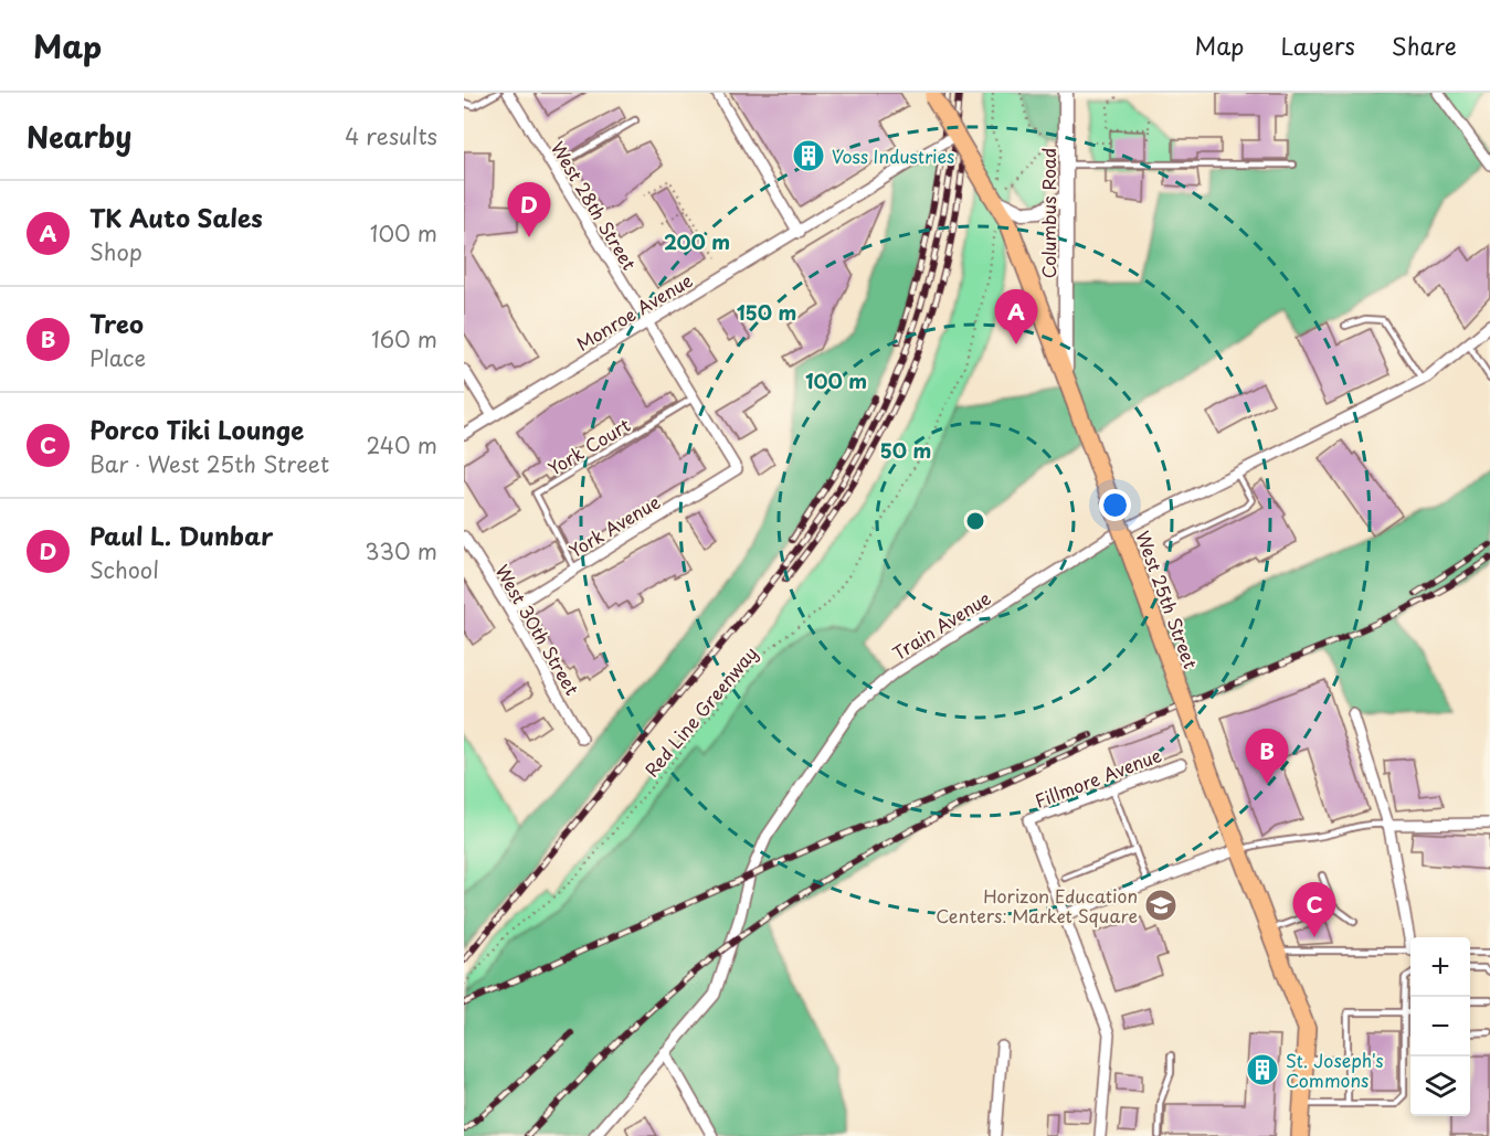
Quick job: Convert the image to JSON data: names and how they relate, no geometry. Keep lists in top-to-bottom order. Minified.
{"streets":{"main road":["West 25th Street"],"street":["West 28th Street","Columbus Road","Monroe Avenue","York Avenue","Train Avenue","West 30th Street","Fillmore Avenue"],"lane":["York Court"],"path":["Red Line Greenway"]},"crossings":[["West 28th Street","Monroe Avenue"],["West 28th Street","York Court"],["West 28th Street","York Avenue"],["Columbus Road","West 25th Street"],["Monroe Avenue","West 25th Street"],["York Court","York Avenue"],["York Avenue","West 30th Street"],["West 25th Street","Red Line Greenway"]],"places":{"building":["Voss Industries","St. Joseph's Commons"],"school or university":["Horizon Education Centers: Market Square"]},"page":{"header":"Map","nav":["Map","Layers","Share"],"heading":["Nearby","4 results"],"list":[{"mark":"A","name":"TK Auto Sales","note":"Shop","value":"100 m"},{"mark":"B","name":"Treo","note":"Place","value":"160 m"},{"mark":"C","name":"Porco Tiki Lounge","note":"Bar · West 25th Street","value":"240 m"},{"mark":"D","name":"Paul L. Dunbar","note":"School","value":"330 m"}],"pins":["D","A","B","C"],"map_buttons":["+","−"]},"rings":["200 m","150 m","100 m","50 m"]}
